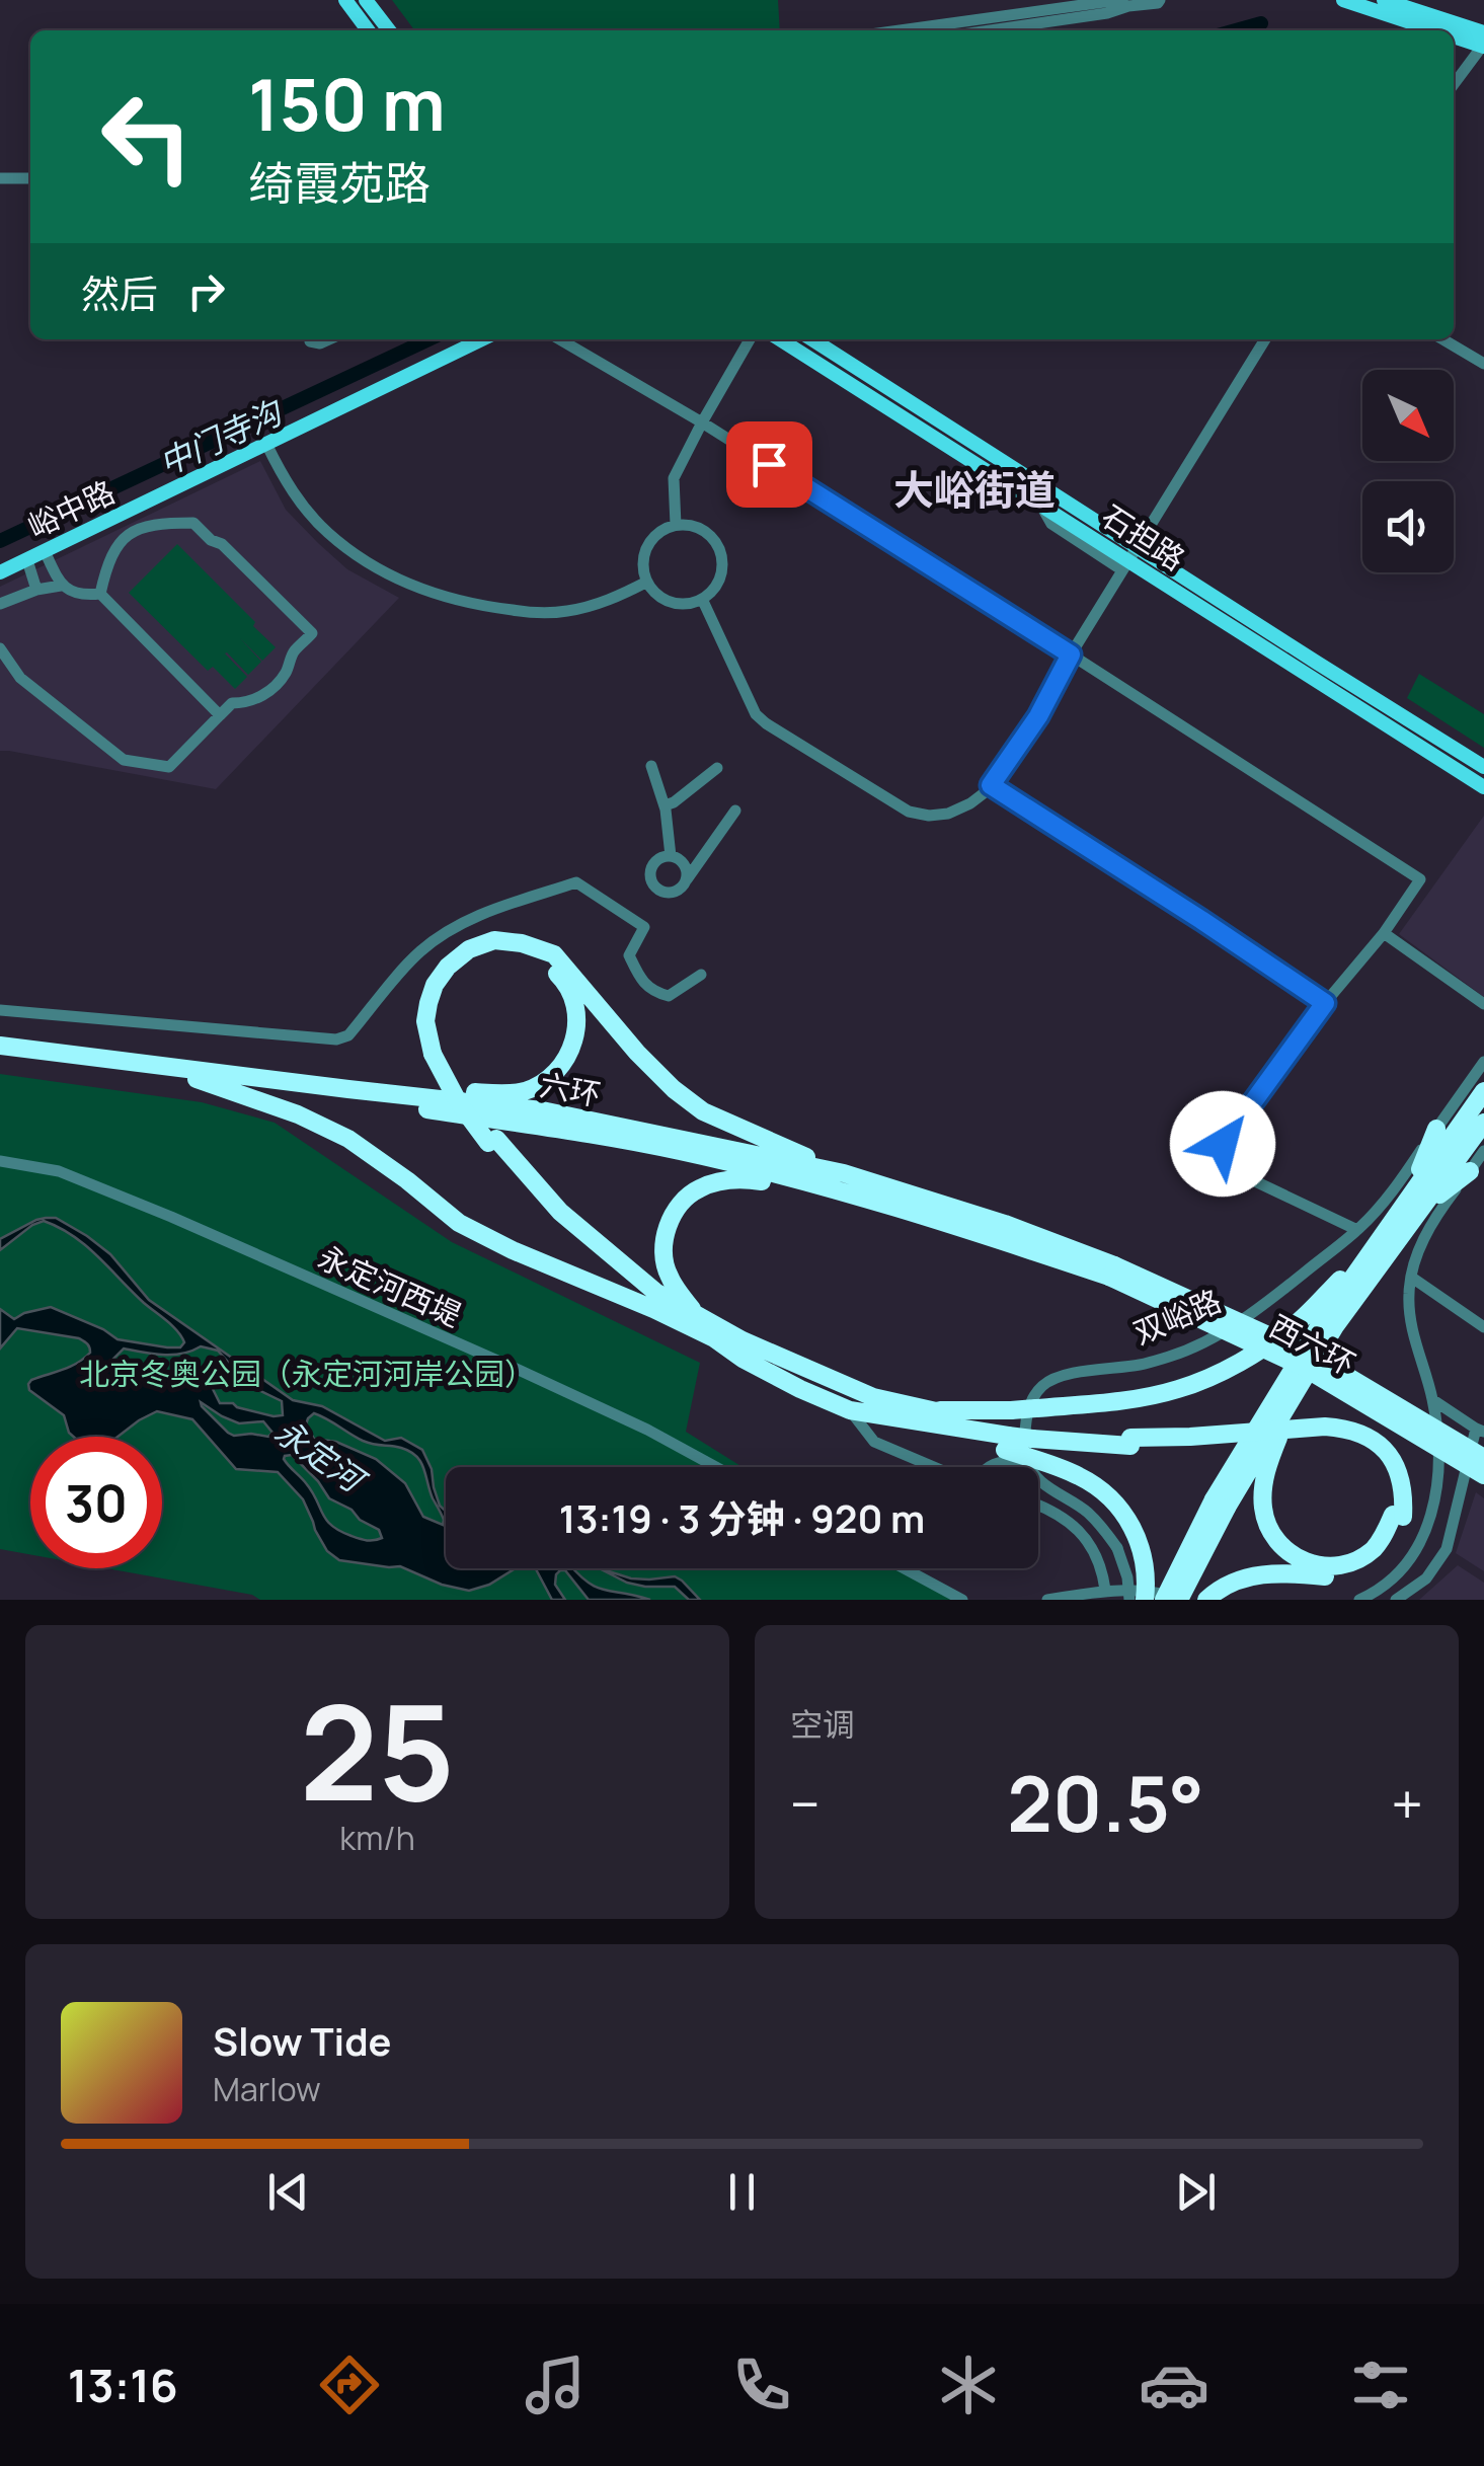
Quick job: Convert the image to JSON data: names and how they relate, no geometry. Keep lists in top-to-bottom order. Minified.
{"streets":{"highway":["六环","西六环"],"main road":["峪中路","石担路"],"street":["永定河西堤","双峪路"]},"crossings":[["六环","西六环"]],"districts":["大峪街道"],"water":["中门寺沟","永定河"],"parks":["北京冬奥公园（永定河河岸公园）"],"north":"bottom right","page":{"turn":["150 m","绮霞苑路"],"then":"然后","limit":"30","trip":"13:19 · 3 分钟 · 920 m","tile":[["25","km/h"],"空调"],"heat":["−","20.5°","+"],"song":["Slow Tide","Marlow"],"tabs":"13:16"}}
